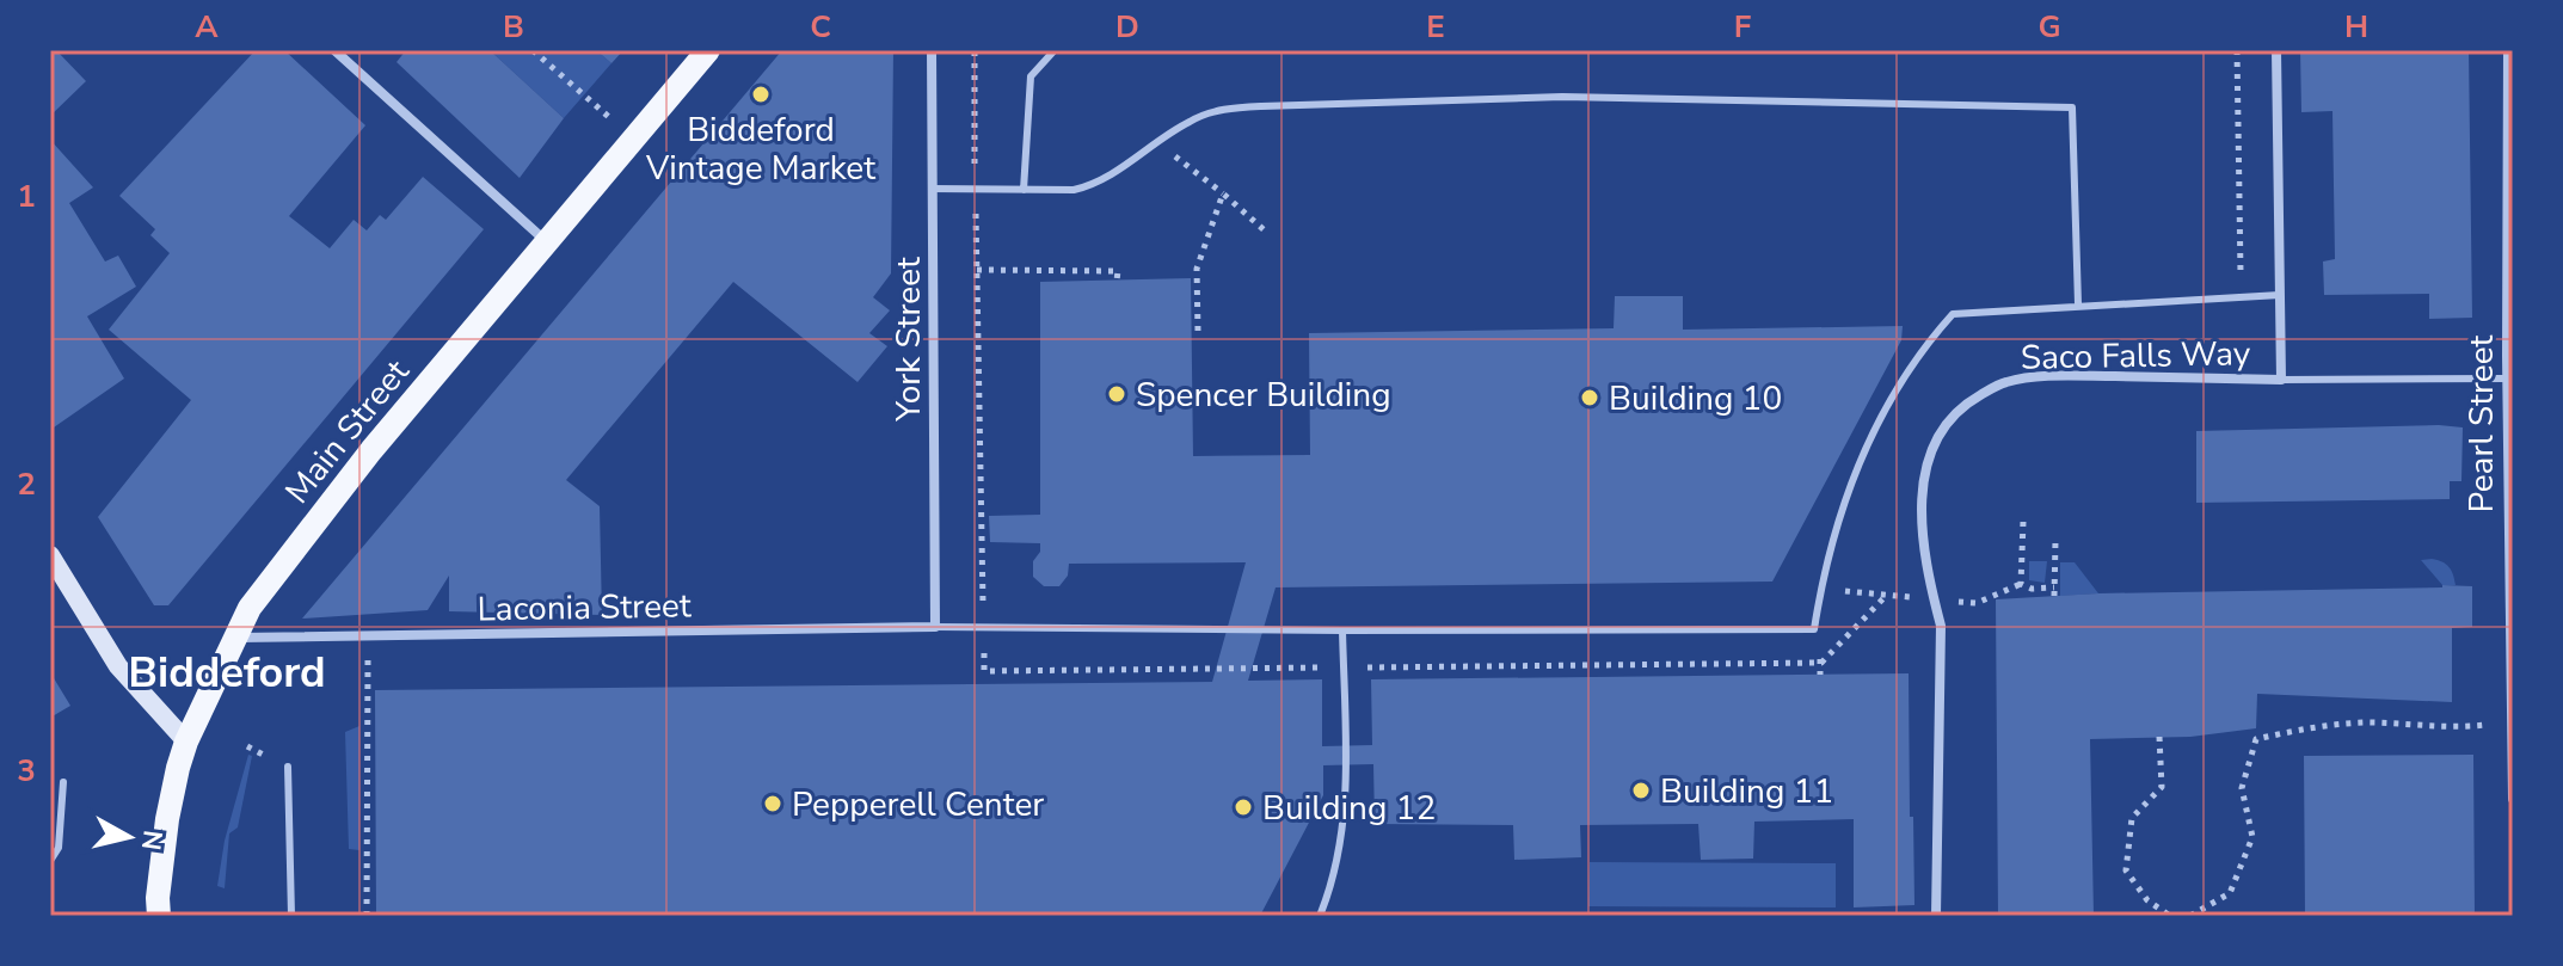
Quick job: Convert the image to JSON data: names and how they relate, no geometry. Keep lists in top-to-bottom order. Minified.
{"streets":{"main road":["Main Street"],"street":["York Street","Saco Falls Way","Pearl Street","Laconia Street"]},"crossings":[["York Street","Laconia Street"],["Main Street","Laconia Street"]],"districts":["Biddeford"],"places":["Biddeford Vintage Market","Spencer Building","Building 10","Building 11","Pepperell Center","Building 12"],"north":"right","grid":{"columns":["A","B","C","D","E","F","G","H"],"rows":["1","2","3"]}}
